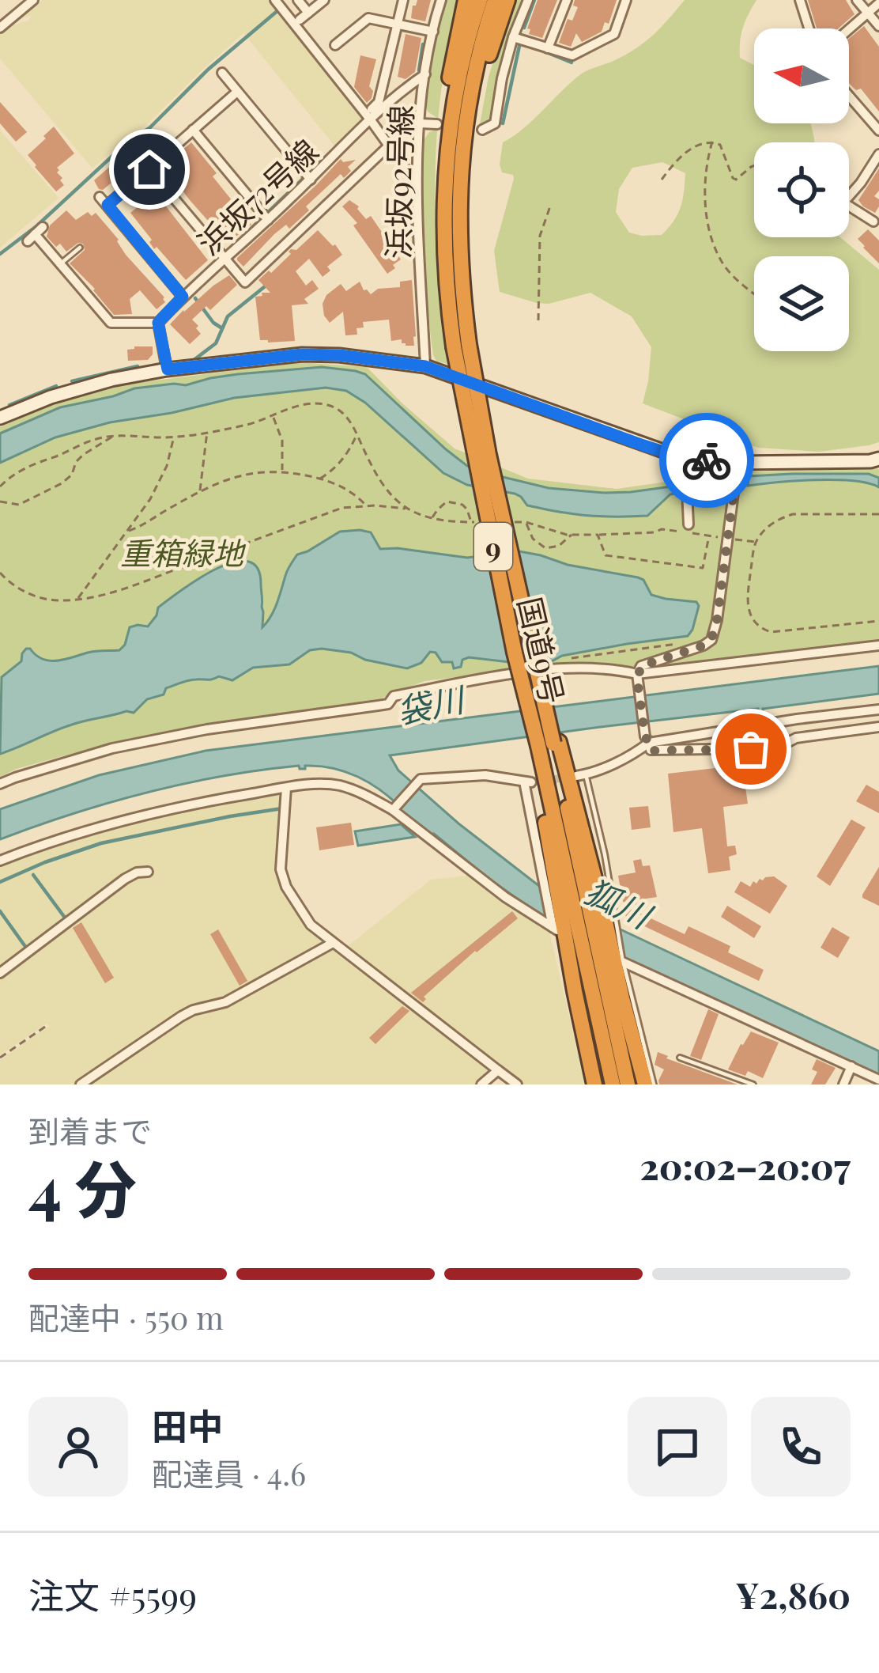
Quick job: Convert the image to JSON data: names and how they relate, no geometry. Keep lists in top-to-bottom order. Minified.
{"streets":{"highway":["9","国道9号"],"street":["浜坂92号線","浜坂72号線"]},"crossings":[["浜坂92号線","浜坂72号線"]],"water":["袋川","狐川"],"parks":["重箱緑地"],"north":"left","page":{"heading":["4 分","到着まで","20:02–20:07"],"panel":["田中","配達員 · 4.6","注文 #5599","¥2,860"],"bar":"配達中 · 550 m"}}
